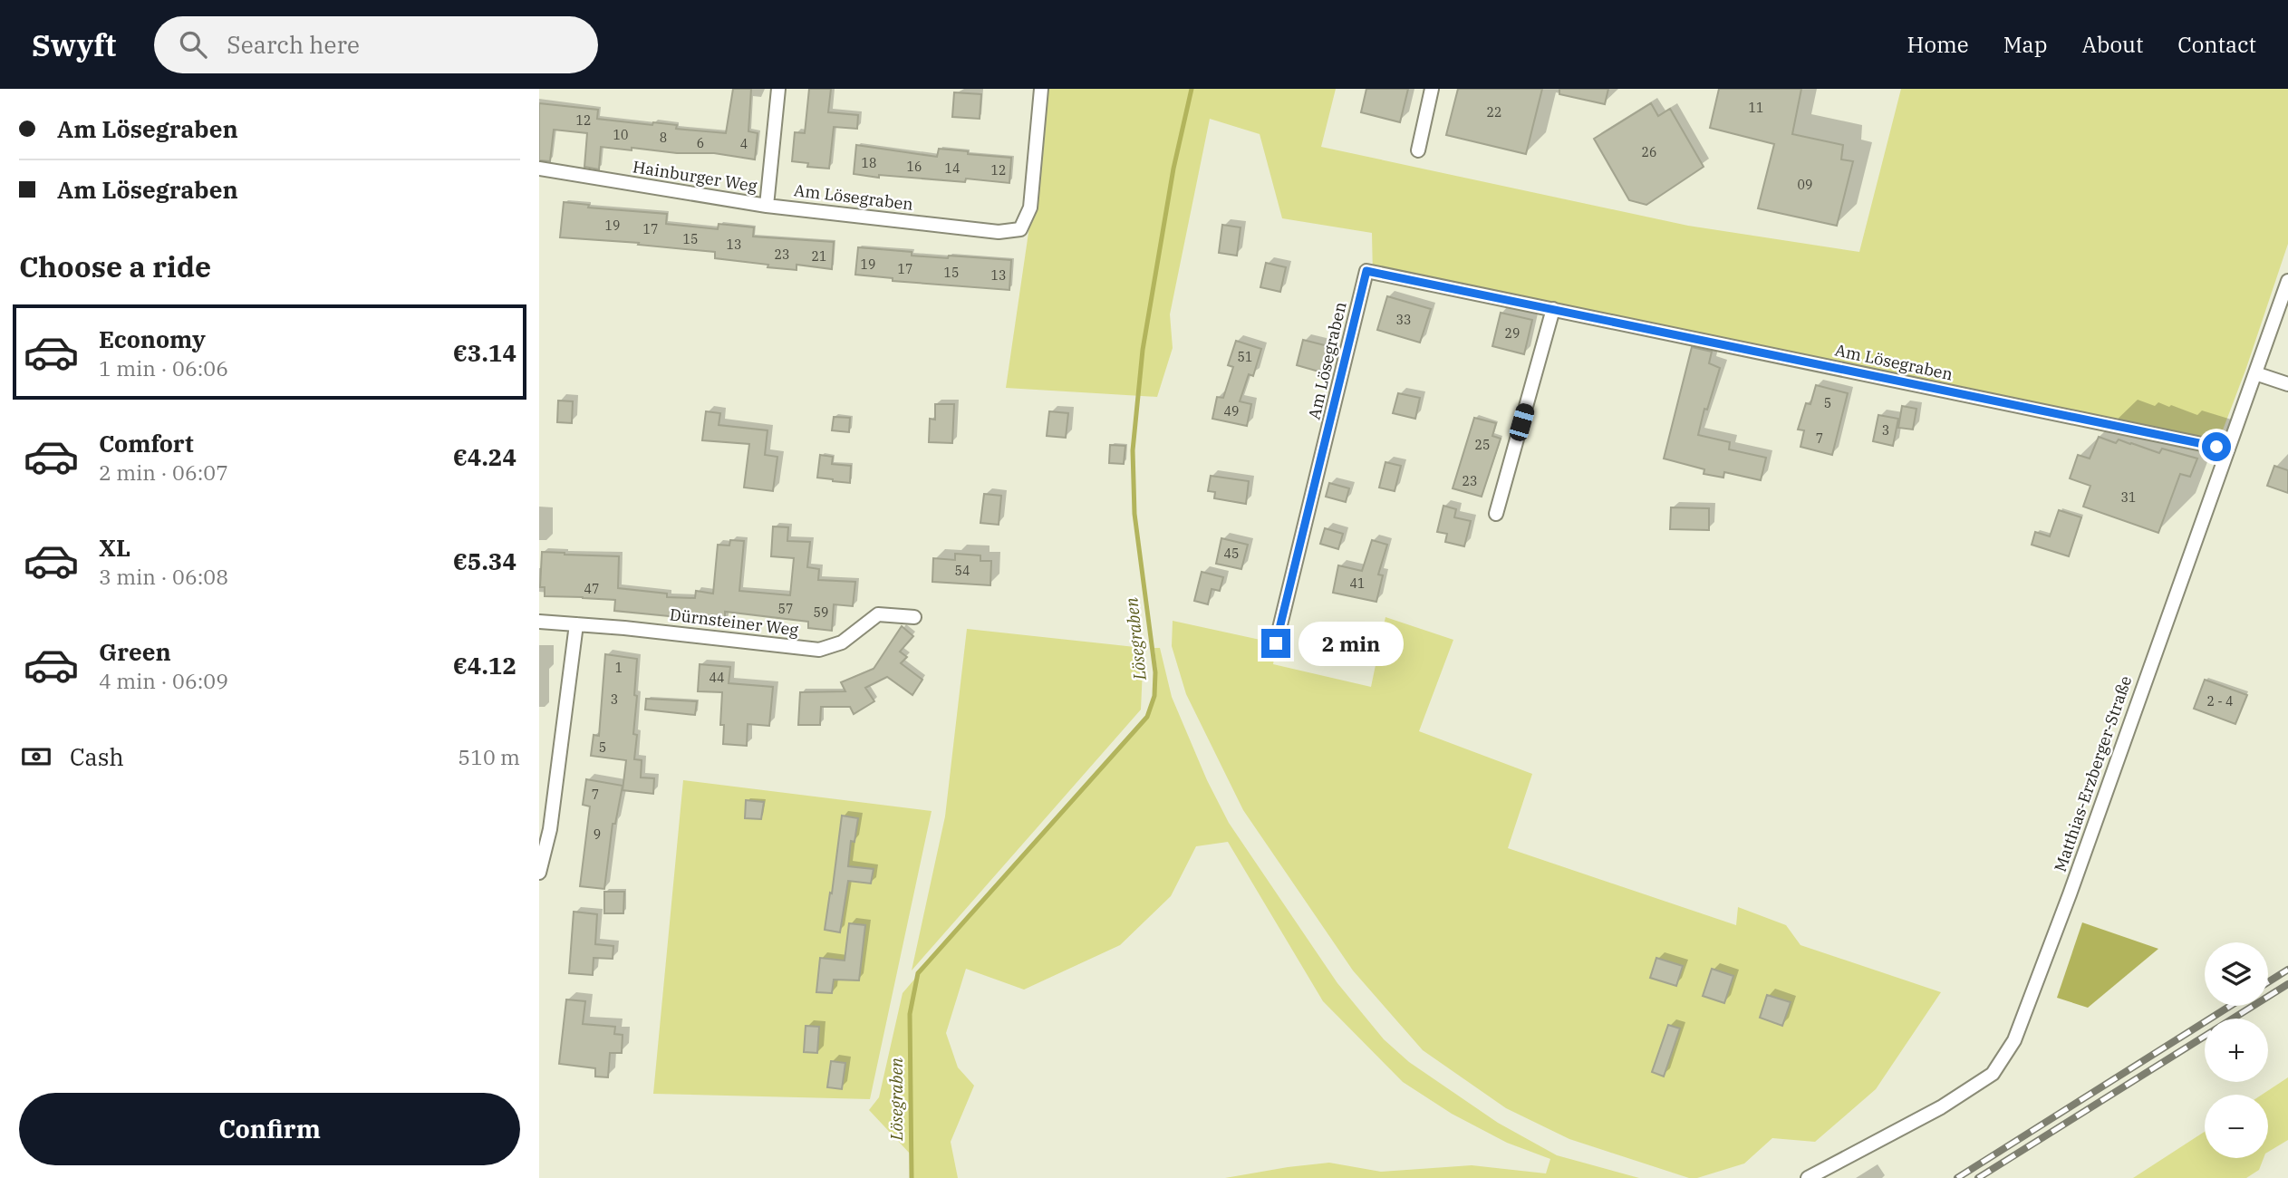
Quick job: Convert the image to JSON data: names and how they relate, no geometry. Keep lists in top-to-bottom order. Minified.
{"streets":{"street":["Hainburger Weg","Am Lösegraben","Dürnsteiner Weg","Matthias-Erzberger-Straße"]},"crossings":[["Hainburger Weg","Am Lösegraben"],["Am Lösegraben","Matthias-Erzberger-Straße"]],"water":["Lösegraben"],"house_numbers":["11","22","12","10","8","6","4","26","18","16","14","12","09","19","17","15","13","23","21","19","17","15","13","33","29","51","5","49","3","7","25","23","31","45","54","41","47","57","59","1","44","3","2 - 4","5","7","9"],"page":{"header":"Swyft","search":"Search here","nav":["Home","Map","About","Contact"],"banner":["Am Lösegraben","Am Lösegraben"],"heading":"Choose a ride","list":[{"name":"Economy","note":"1 min · 06:06","value":"€3.14"},{"name":"Comfort","note":"2 min · 06:07","value":"€4.24"},{"name":"XL","note":"3 min · 06:08","value":"€5.34"},{"name":"Green","note":"4 min · 06:09","value":"€4.12"}],"bubble":"2 min","pay":["Cash","510 m"],"map_buttons":["+","−"],"buttons":"Confirm"}}
